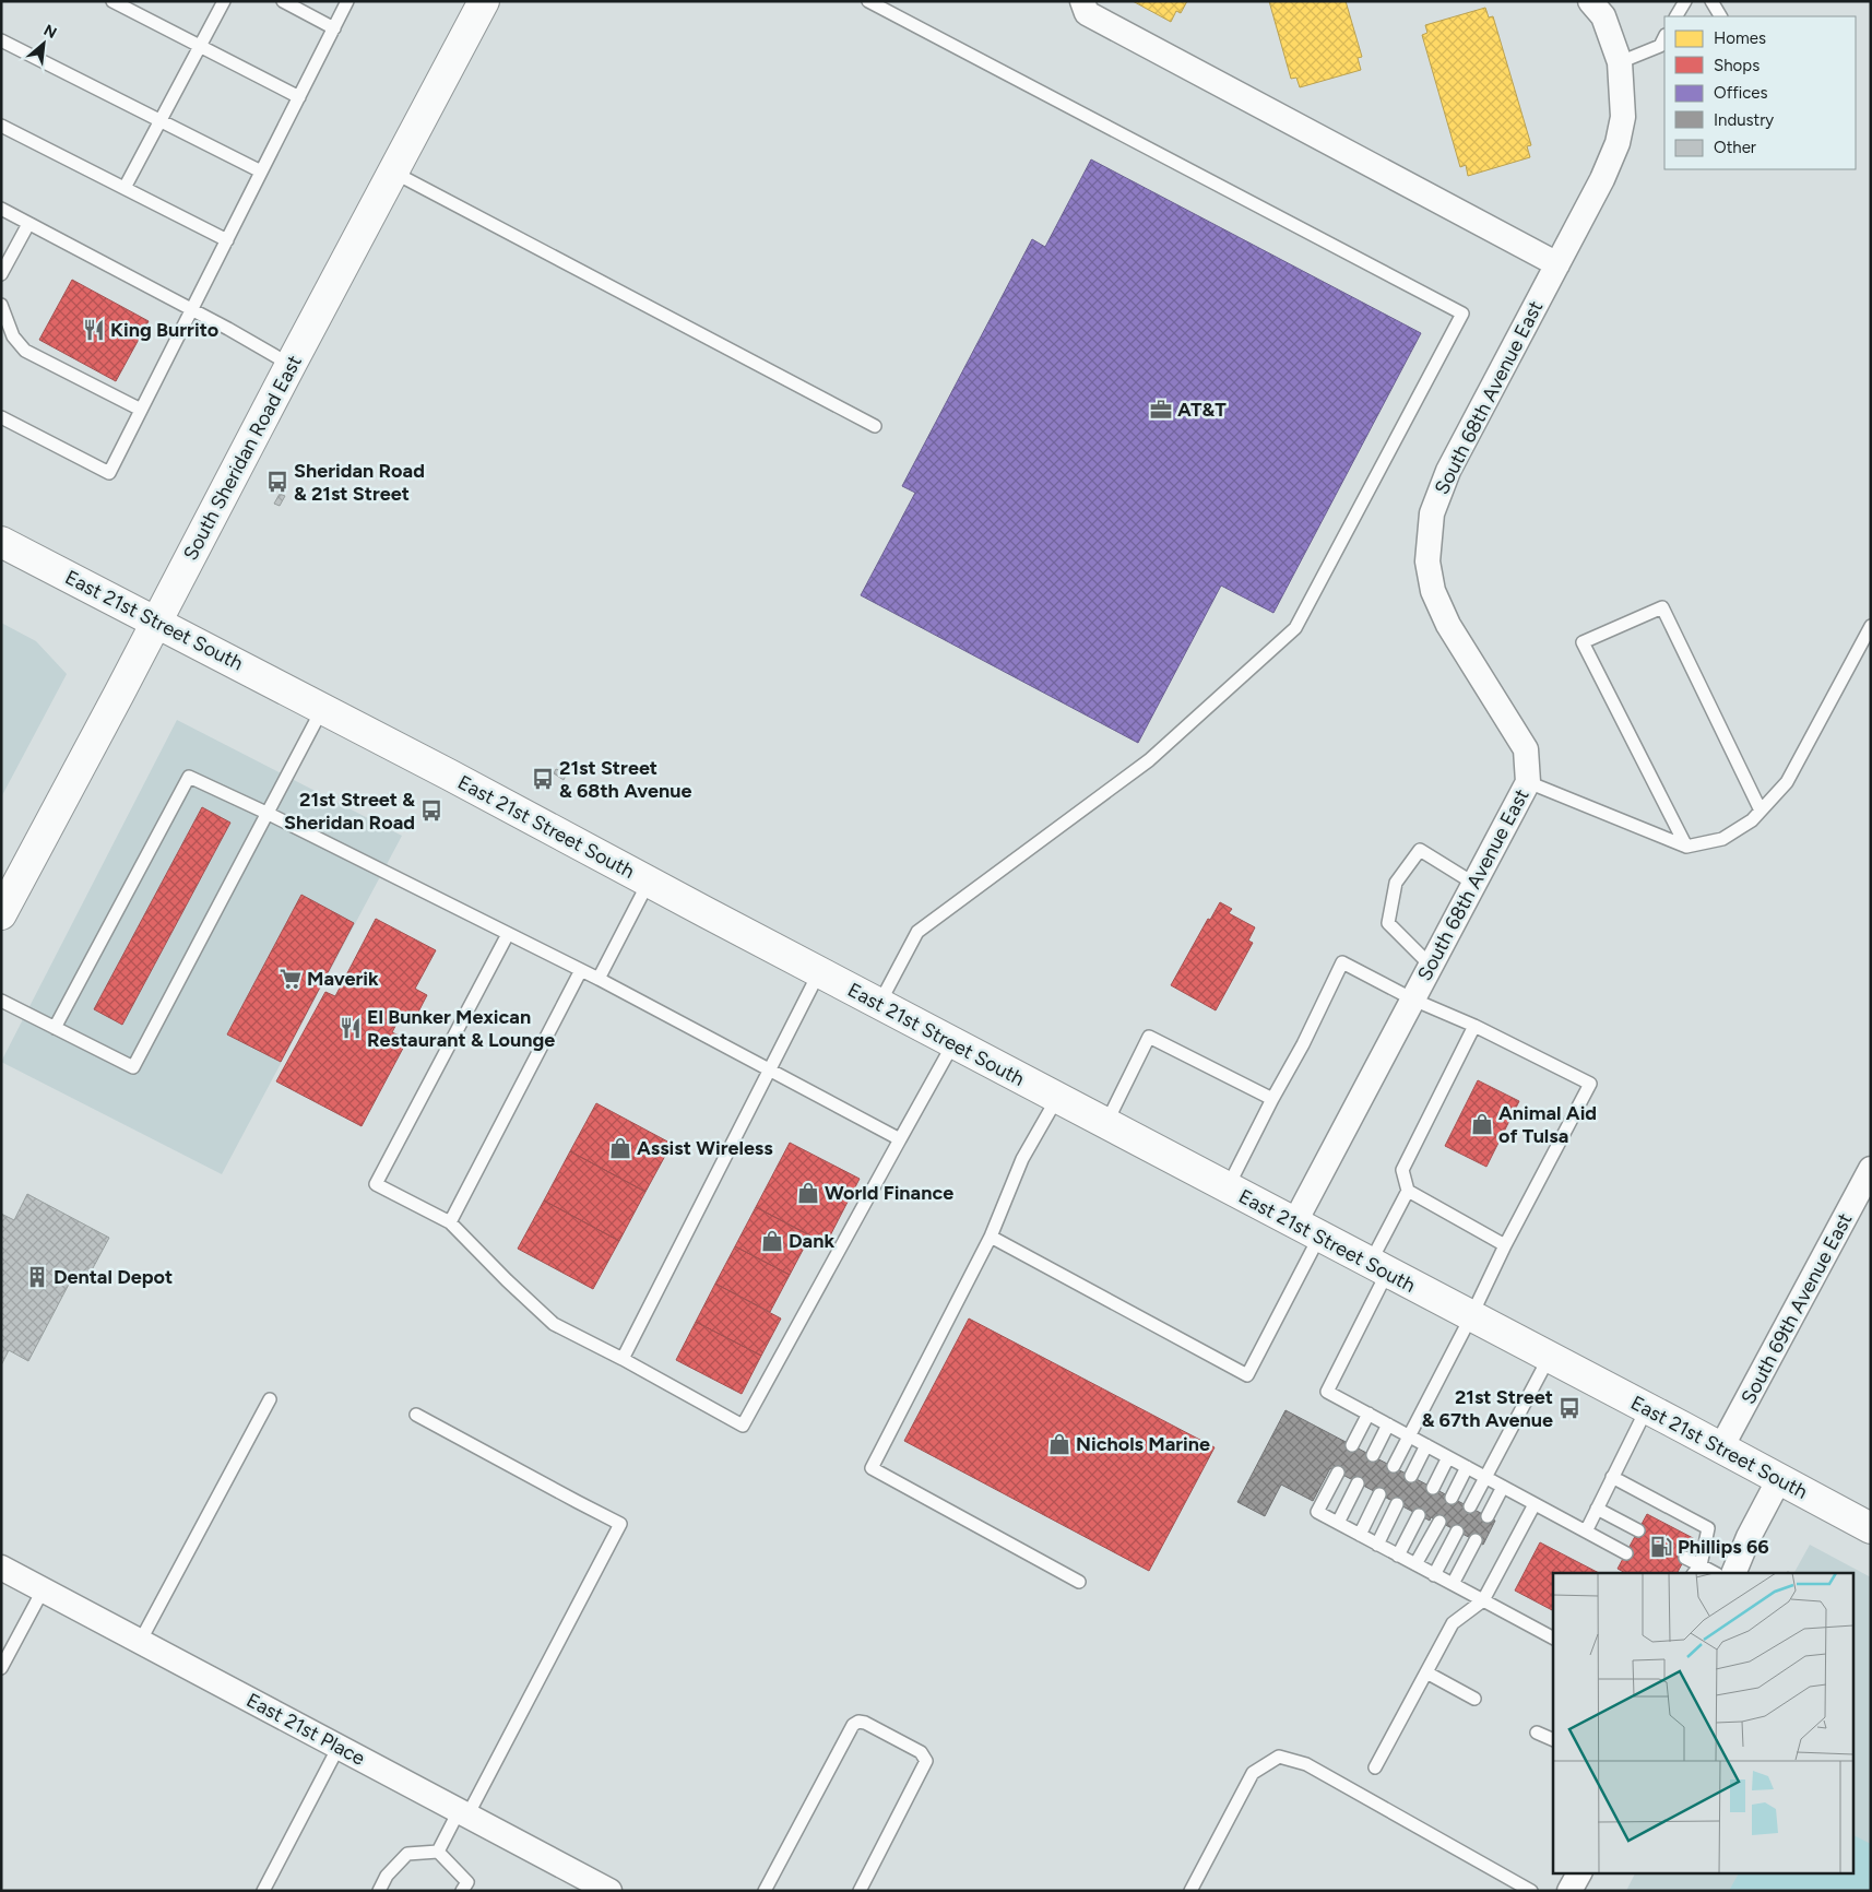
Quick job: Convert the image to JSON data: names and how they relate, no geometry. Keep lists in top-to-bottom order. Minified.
{"streets":{"main road":["South Sheridan Road East","East 21st Street South"],"street":["South 68th Avenue East","South 69th Avenue East","East 21st Place"]},"crossings":[["South 68th Avenue East","East 21st Street South"],["South Sheridan Road East","East 21st Street South"],["East 21st Street South","South 69th Avenue East"]],"places":{"restaurant":["King Burrito","El Bunker Mexican Restaurant & Lounge"],"office":["AT&T"],"bus stop":["Sheridan Road & 21st Street","21st Street & 68th Avenue","21st Street & Sheridan Road","21st Street & 67th Avenue"],"supermarket":["Maverik"],"shop":["Animal Aid of Tulsa","Assist Wireless","World Finance","Dank","Nichols Marine"],"building":["Dental Depot"],"fuel station":["Phillips 66"]},"legend":["Homes","Shops","Offices","Industry","Other"],"north":"top right"}
